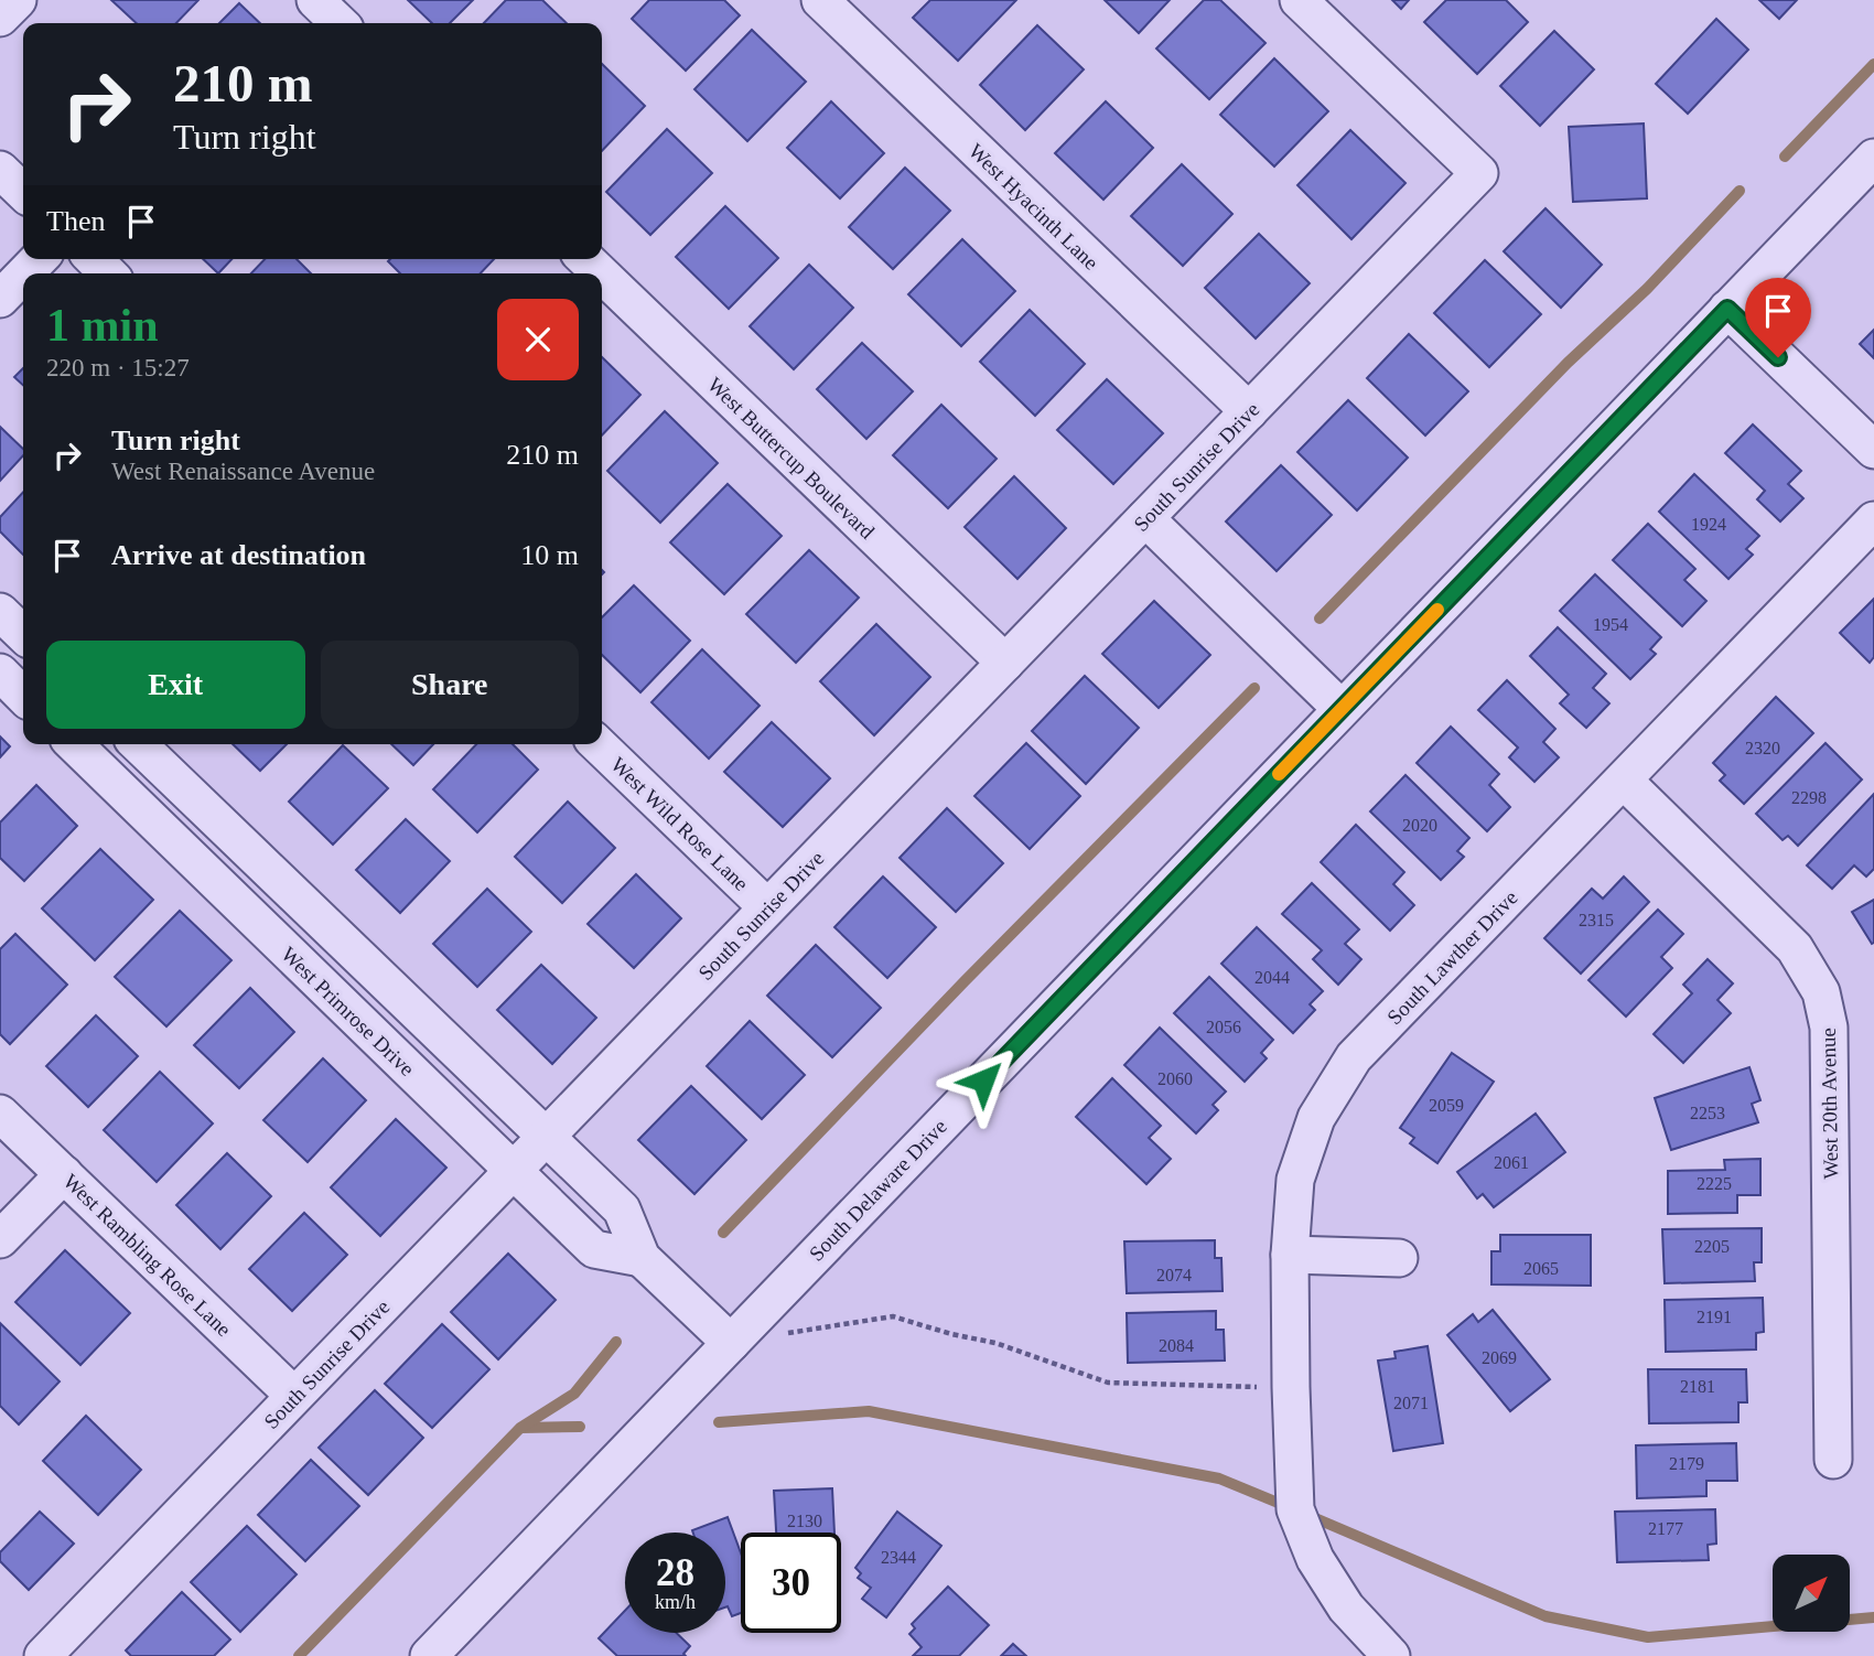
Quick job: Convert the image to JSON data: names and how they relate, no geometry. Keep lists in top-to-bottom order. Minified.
{"streets":{"street":["West Hyacinth Lane","West Buttercup Boulevard","South Sunrise Drive","West Wild Rose Lane","South Lawther Drive","West Primrose Drive","West 20th Avenue","South Delaware Drive","West Rambling Rose Lane"]},"crossings":[["West Hyacinth Lane","South Sunrise Drive"],["West Buttercup Boulevard","South Sunrise Drive"],["South Sunrise Drive","West Wild Rose Lane"],["South Sunrise Drive","West Primrose Drive"],["South Sunrise Drive","West Rambling Rose Lane"],["South Lawther Drive","West 20th Avenue"]],"house_numbers":["1924","1954","2320","2298","2020","2315","2044","2056","2060","2059","2253","2061","2225","2205","2065","2074","2191","2084","2069","2181","2071","2179","2130","2177","2344"],"north":"top right","page":{"turn":["210 m","Turn right"],"then":"Then","heading":["1 min","220 m · 15:27"],"list":[{"name":"Turn right","note":"West Renaissance Avenue","value":"210 m"},{"name":"Arrive at destination","value":"10 m"}],"buttons":["Exit","Share"],"speed":"28 km/h","limit":"30"}}
